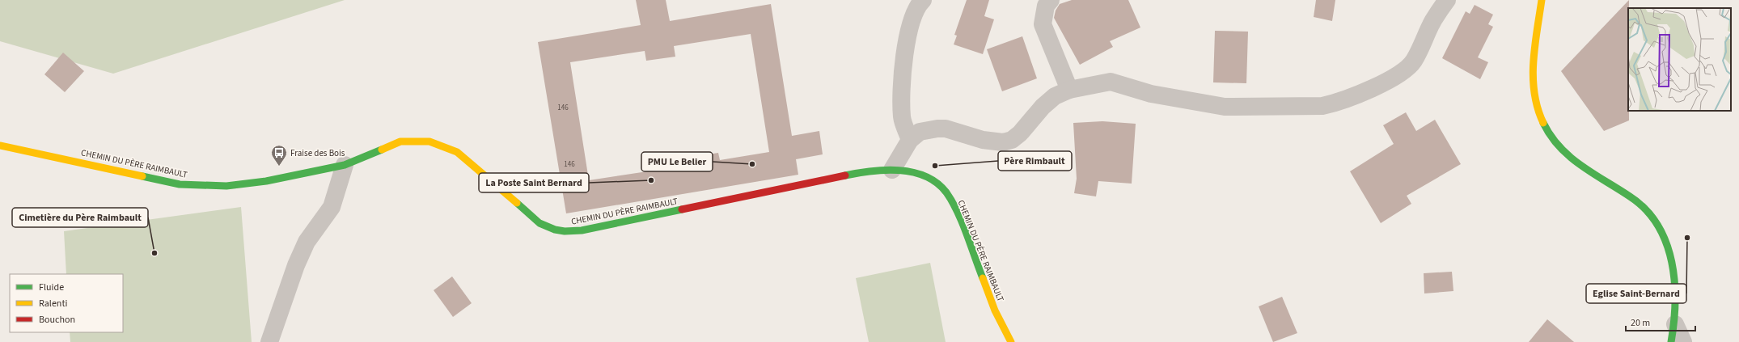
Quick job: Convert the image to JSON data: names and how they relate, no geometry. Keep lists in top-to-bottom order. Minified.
{"streets":{"street":["CHEMIN DU PÈRE RAIMBAULT"]},"places":{"other":["PMU Le Belier","Père Rimbault","La Poste Saint Bernard","Eglise Saint-Bernard","Cimetière du Père Raimbault"],"bus stop":["Fraise des Bois"]},"house_numbers":["146","146"],"legend":["Fluide","Ralenti","Bouchon"],"scale_bar":"20 m"}
